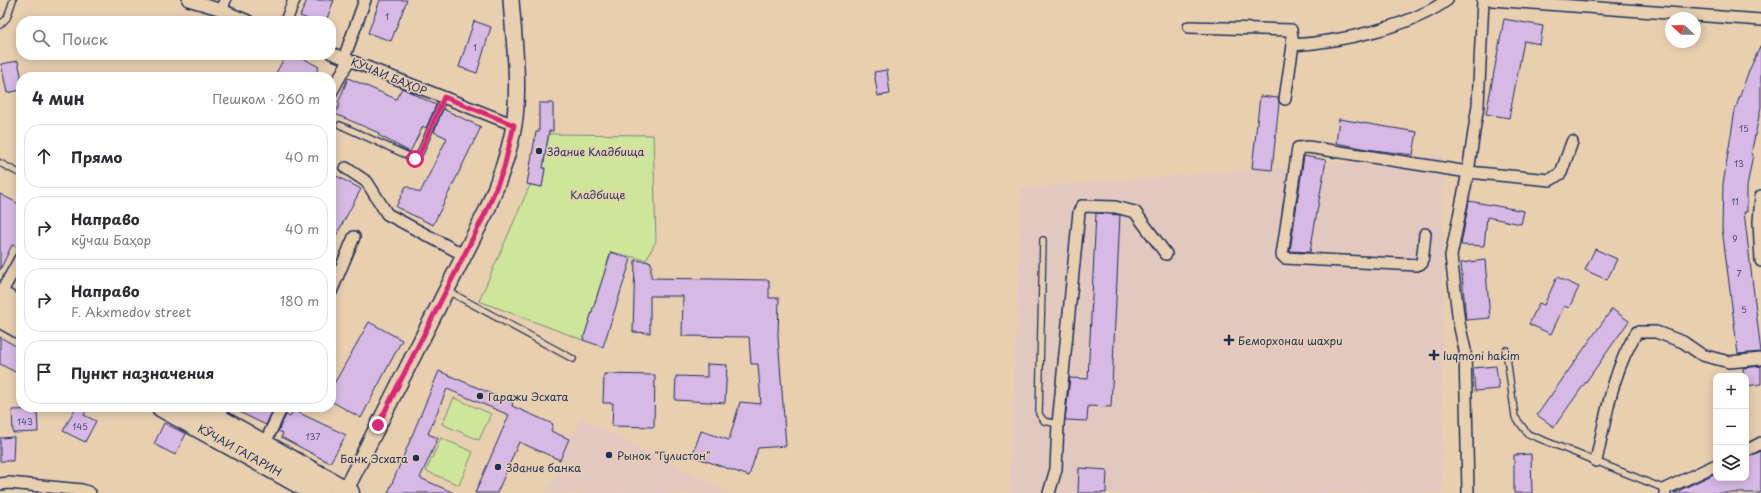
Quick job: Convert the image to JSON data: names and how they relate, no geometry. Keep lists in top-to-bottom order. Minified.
{"streets":{"highway":["КӮЧАИ ГАГАРИН"],"street":["КӮЧАИ БАҲОР"]},"parks":["Кладбище"],"places":{"other":["Здание Кладбища","Гаражи Эсхата","Рынок \"Гулистон\"","Банк Эсхата","Здание банка"],"health":["Беморхонаи шахри","luqmoni hakim"]},"house_numbers":["1","1","15","13","11","9","7","5","143","145","137"],"north":"left","page":{"search":"Поиск","heading":["4 мин","Пешком · 260 m"],"list":[["Прямо","40 m"],["Направо","кӯчаи Баҳор","40 m"],["Направо","F. Akxmedov street","180 m"],"Пункт назначения"],"map_buttons":["+","−"]}}
